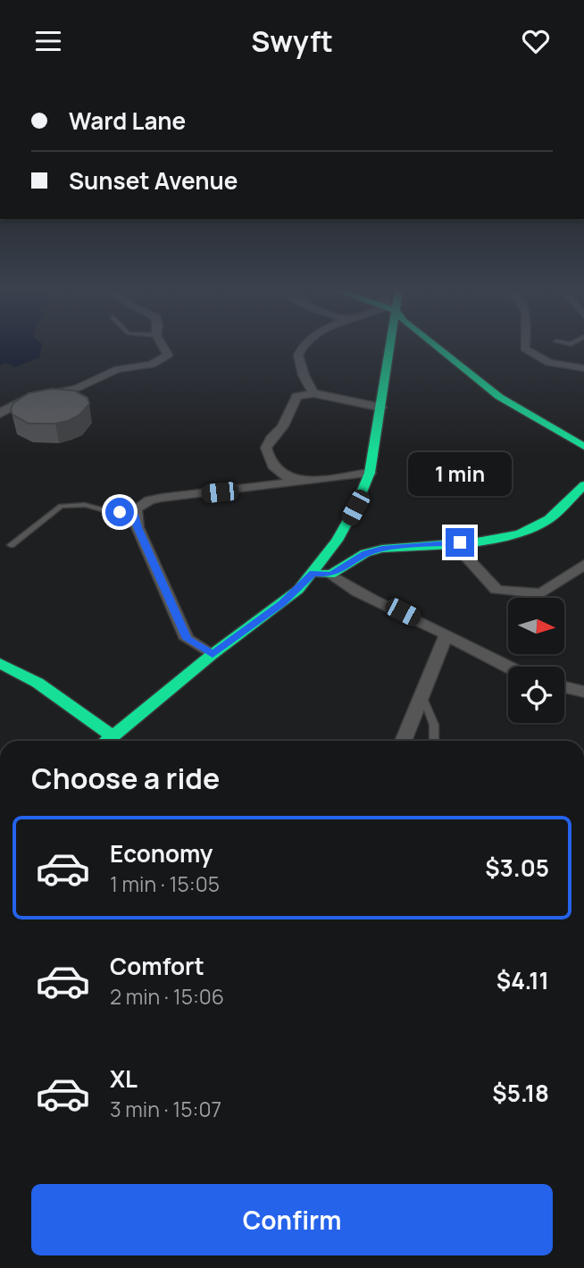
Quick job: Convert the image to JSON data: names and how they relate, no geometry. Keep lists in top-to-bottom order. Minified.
{"north":"right","page":{"header":"Swyft","banner":["Ward Lane","Sunset Avenue"],"bubble":"1 min","heading":"Choose a ride","list":[{"name":"Economy","note":"1 min · 15:05","value":"$3.05"},{"name":"Comfort","note":"2 min · 15:06","value":"$4.11"},{"name":"XL","note":"3 min · 15:07","value":"$5.18"}],"buttons":"Confirm"}}
